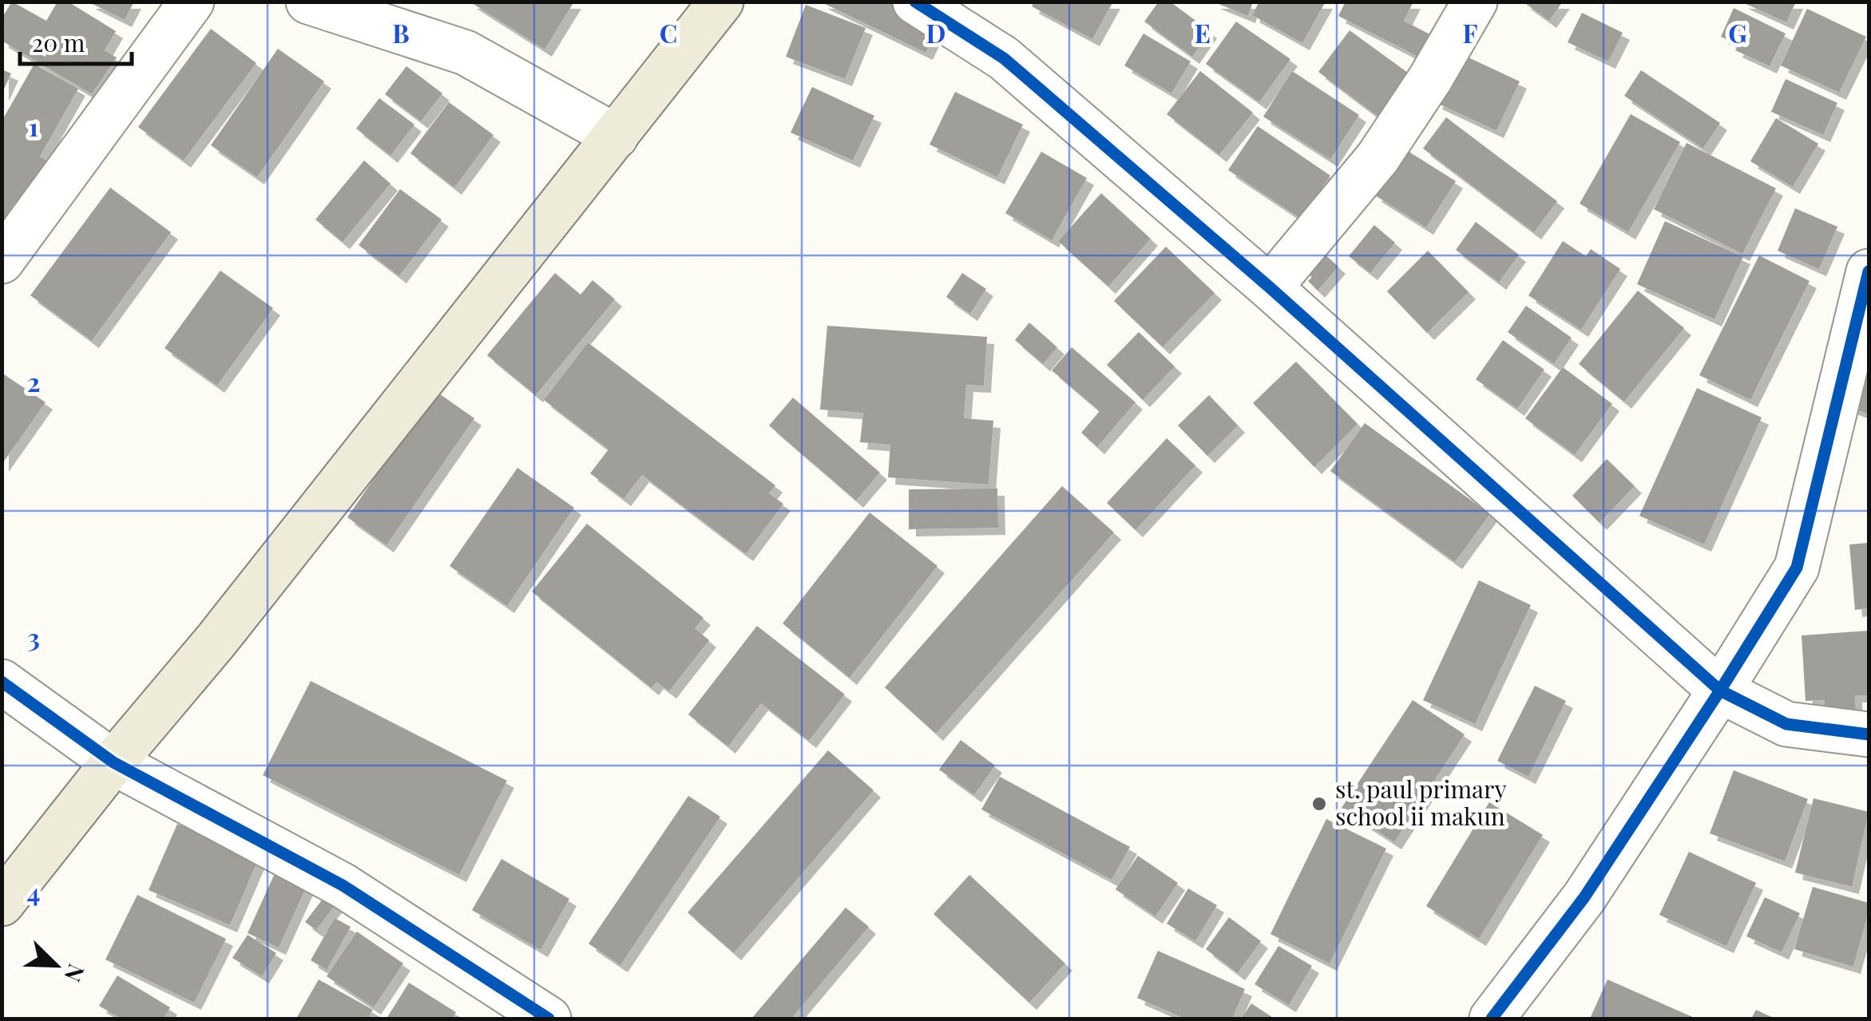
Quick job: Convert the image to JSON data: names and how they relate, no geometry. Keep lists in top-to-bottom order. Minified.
{"places":["st. paul primary school ii makun"],"scale_bar":"20 m","north":"bottom right","grid":{"columns":["B","C","D","E","F","G"],"rows":["1","2","3","4"]}}
